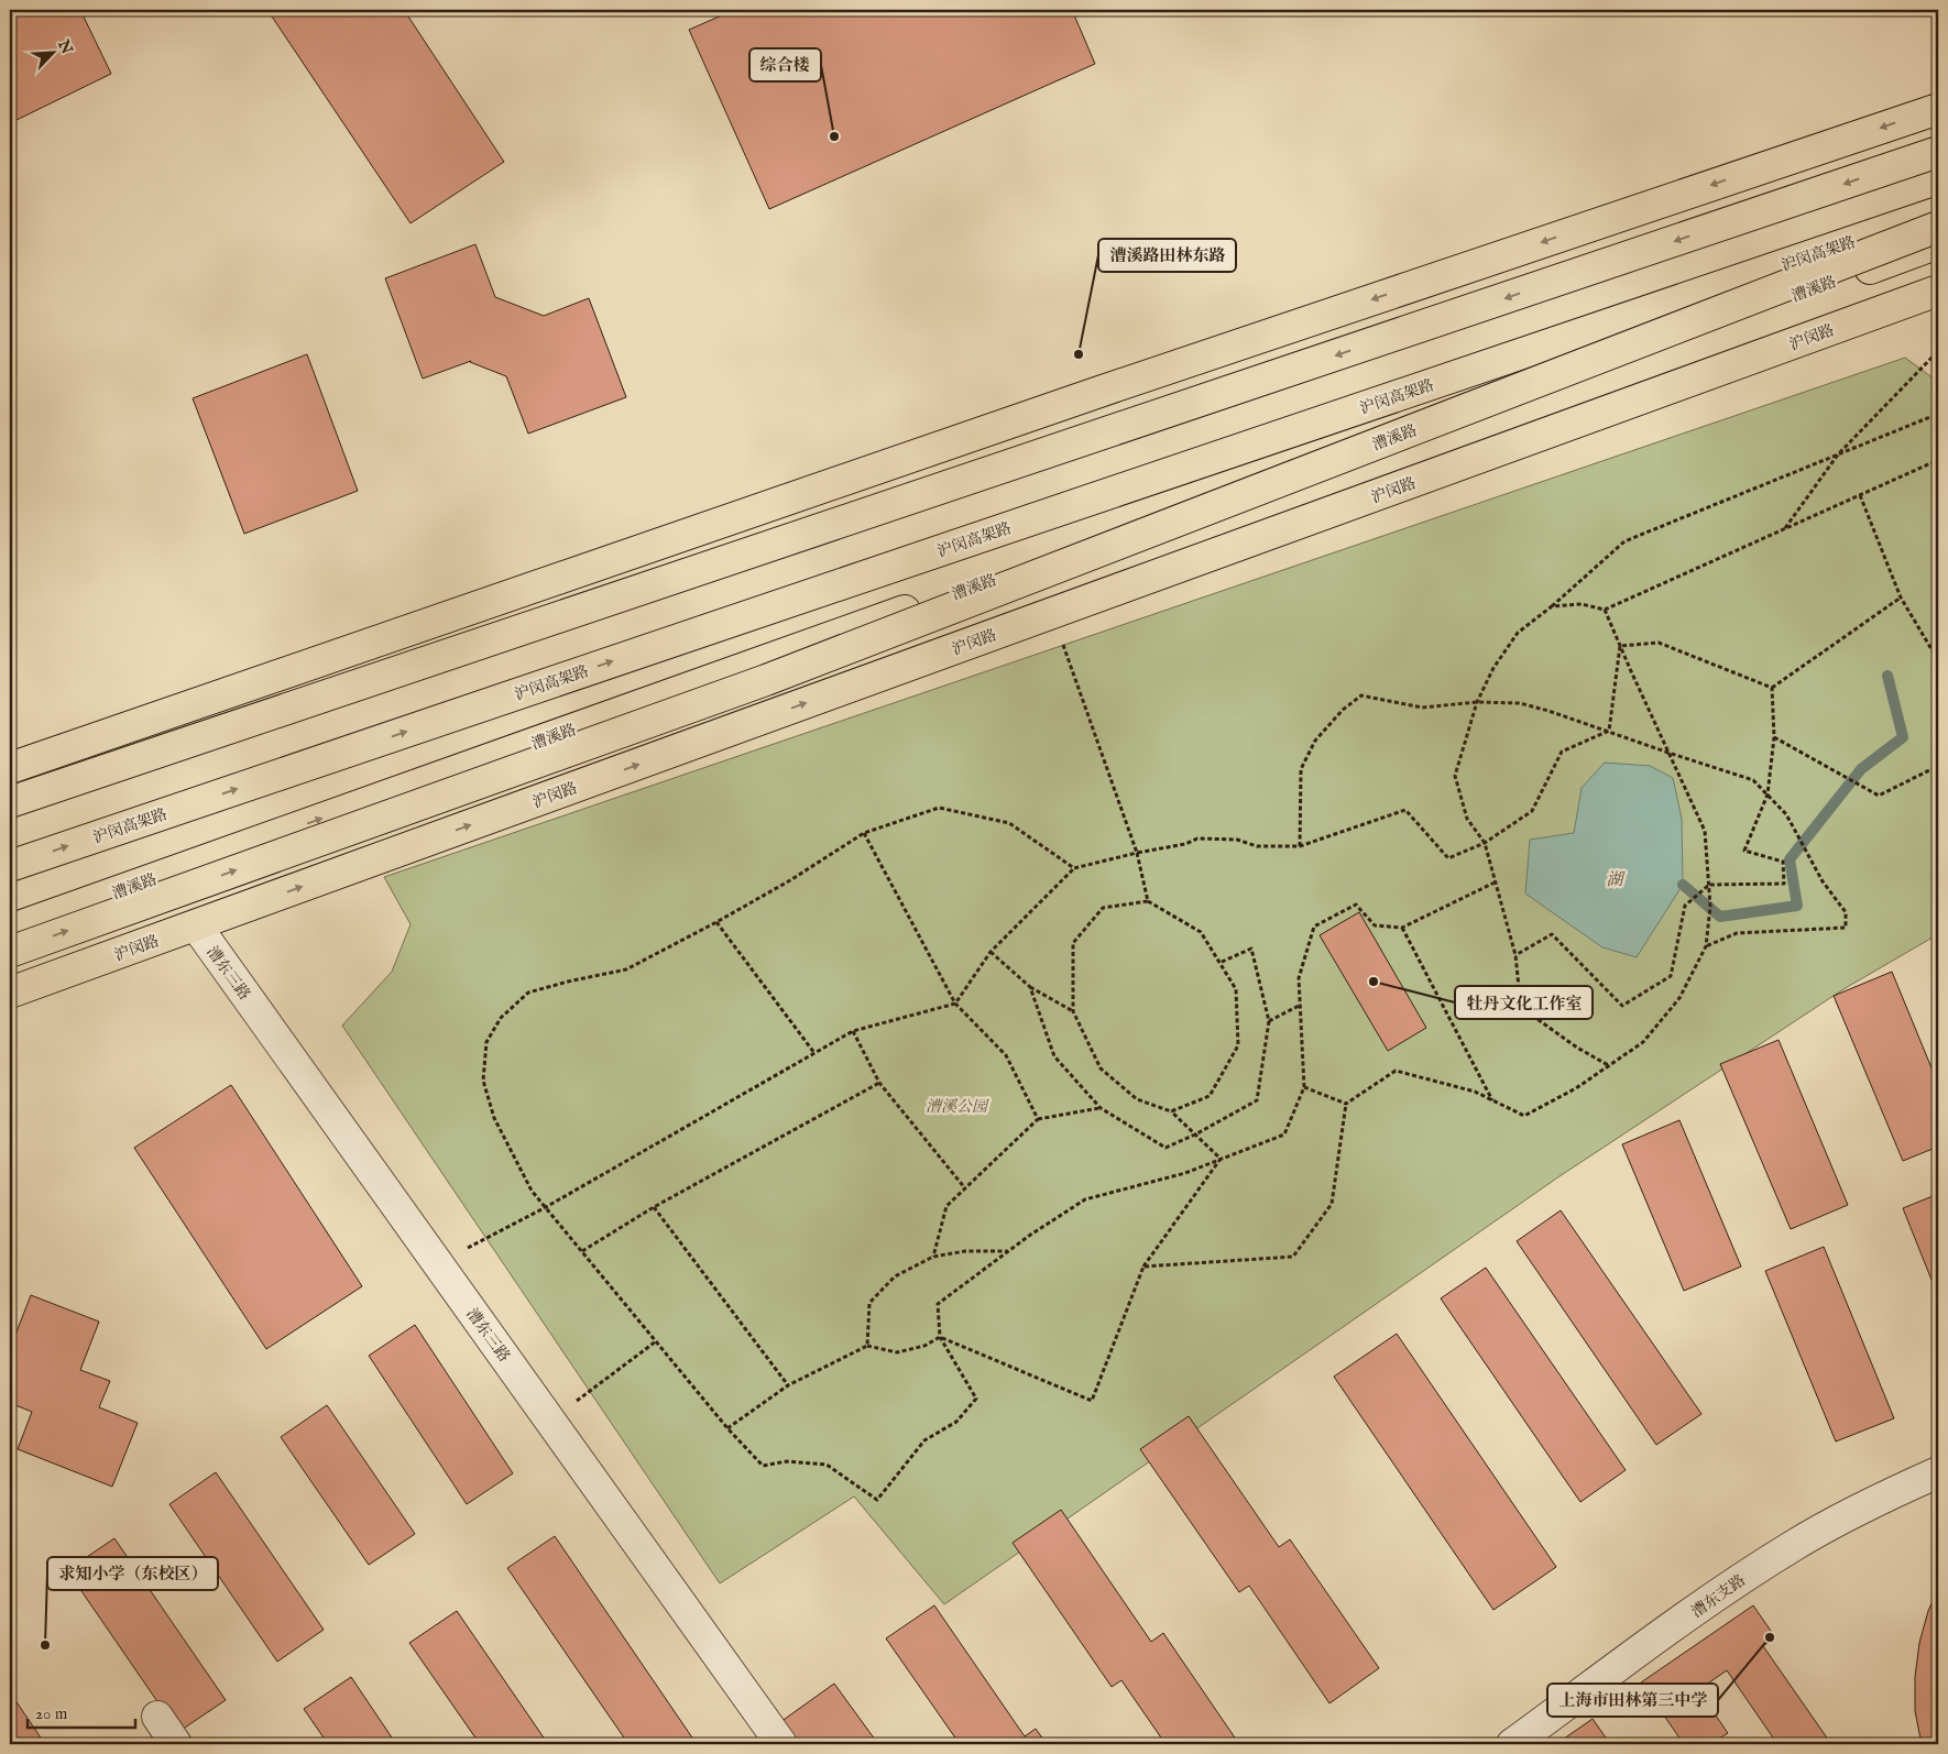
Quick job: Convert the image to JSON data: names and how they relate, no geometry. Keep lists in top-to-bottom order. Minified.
{"streets":{"main road":["沪闵高架路","漕溪路","沪闵路"],"street":["漕东三路","漕东支路"]},"crossings":[["沪闵路","漕东三路"]],"water":["湖"],"parks":["漕溪公园"],"places":["综合楼","漕溪路田林东路","牡丹文化工作室","上海市田林第三中学","求知小学（东校区）"],"scale_bar":"20 m","north":"top right"}
